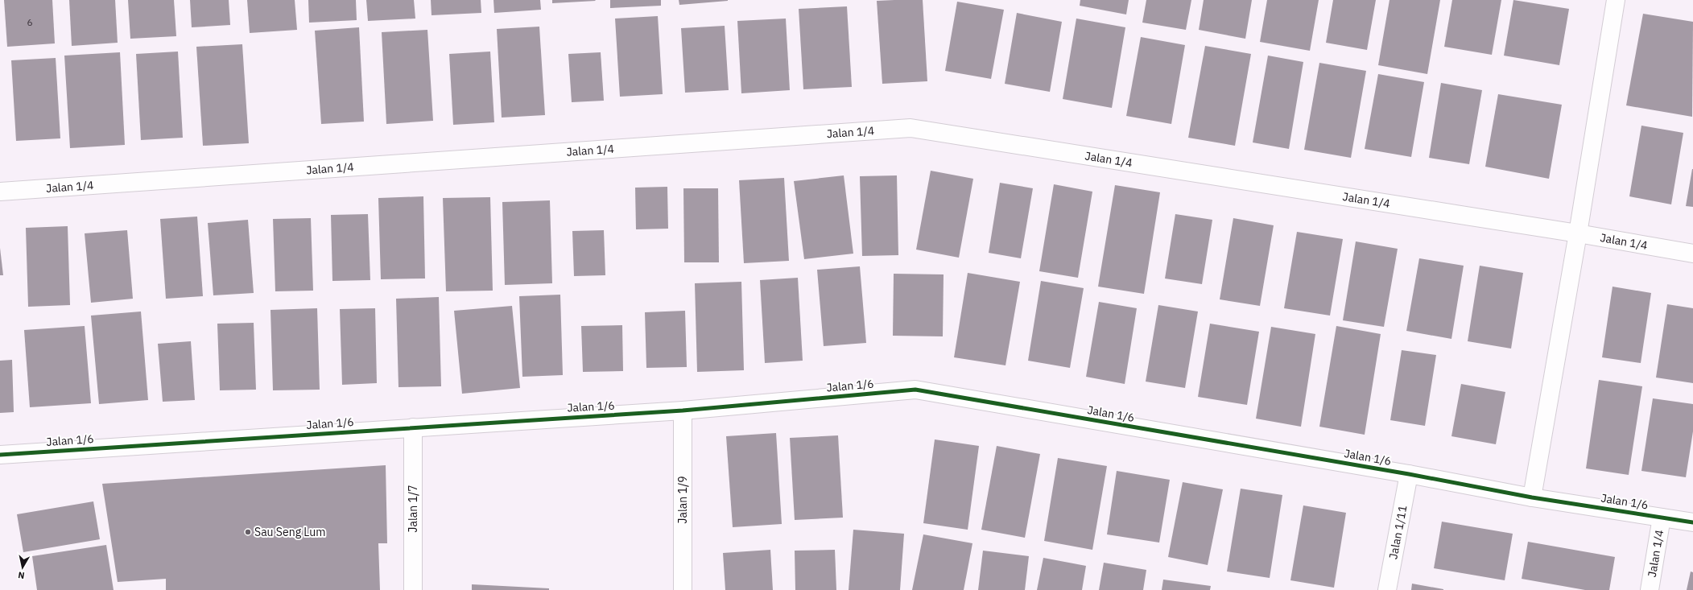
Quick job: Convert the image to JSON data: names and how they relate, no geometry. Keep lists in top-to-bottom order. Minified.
{"streets":{"street":["Jalan 1/4","Jalan 1/6","Jalan 1/9","Jalan 1/7","Jalan 1/11"]},"crossings":[["Jalan 1/4","Jalan 1/6"],["Jalan 1/6","Jalan 1/9"],["Jalan 1/6","Jalan 1/7"],["Jalan 1/6","Jalan 1/11"]],"places":["Sau Seng Lum"],"house_numbers":["6"],"north":"bottom"}
